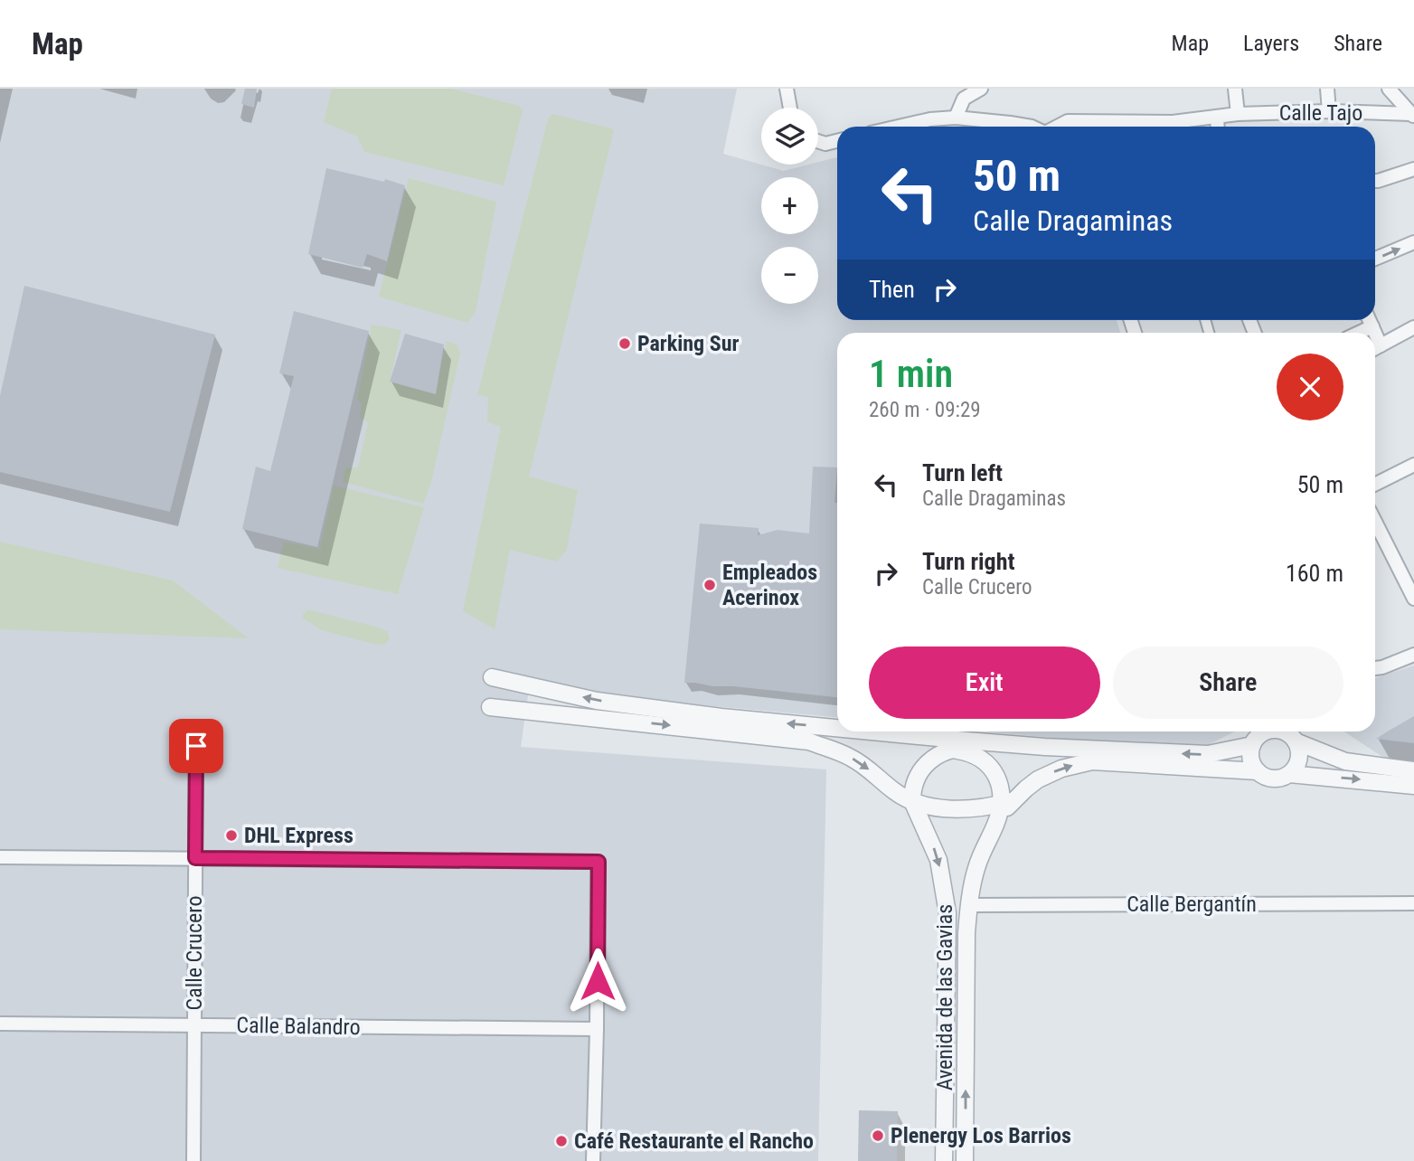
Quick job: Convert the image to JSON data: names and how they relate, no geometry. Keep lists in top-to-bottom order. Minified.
{"streets":{"street":["Calle Tajo","Calle Bergantín","Calle Crucero","Avenida de las Gavias","Calle Balandro"]},"crossings":[["Calle Bergantín","Avenida de las Gavias"],["Calle Crucero","Calle Balandro"]],"places":["Parking Sur","Empleados Acerinox","DHL Express","Plenergy Los Barrios","Café Restaurante el Rancho"],"page":{"header":"Map","nav":["Map","Layers","Share"],"map_buttons":["+","−"],"turn":["50 m","Calle Dragaminas"],"then":"Then","heading":["1 min","260 m · 09:29"],"list":[{"name":"Turn left","note":"Calle Dragaminas","value":"50 m"},{"name":"Turn right","note":"Calle Crucero","value":"160 m"}],"buttons":["Exit","Share"]}}
